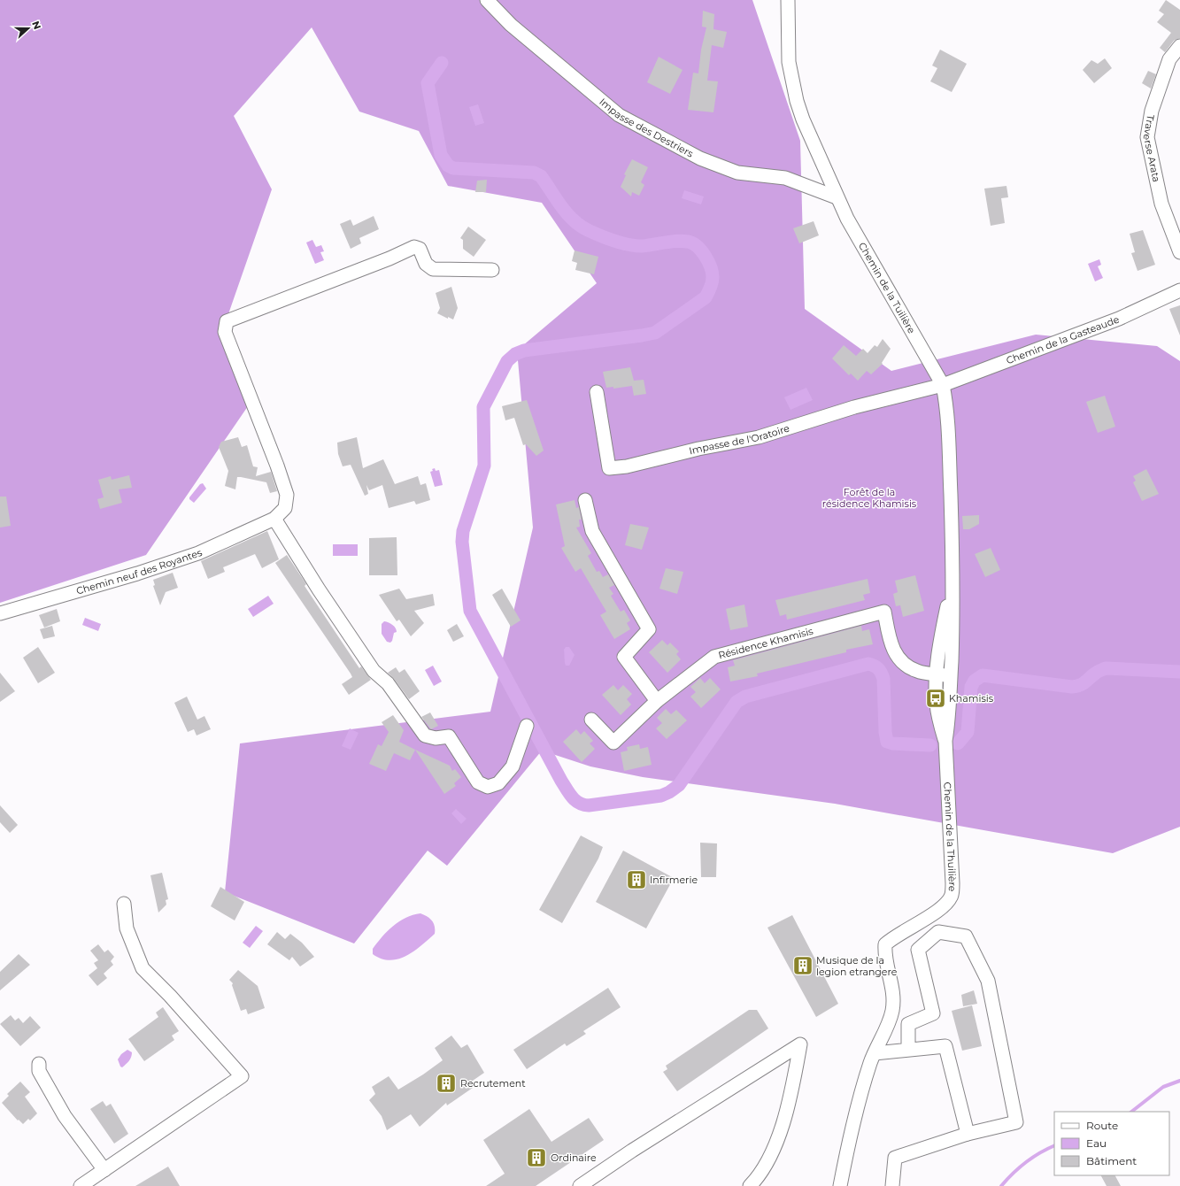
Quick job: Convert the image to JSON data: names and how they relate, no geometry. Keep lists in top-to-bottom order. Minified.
{"streets":{"street":["Impasse des Destriers","Traverse Arata","Chemin de la Tuilière","Chemin de la Gasteaude","Impasse de l'Oratoire","Chemin neuf des Royantes","Résidence Khamisis","Chemin de la Thuilière"]},"crossings":[["Impasse des Destriers","Chemin de la Tuilière"],["Chemin de la Tuilière","Chemin de la Gasteaude"],["Chemin de la Tuilière","Impasse de l'Oratoire"],["Chemin de la Tuilière","Chemin de la Thuilière"],["Chemin de la Gasteaude","Impasse de l'Oratoire"],["Résidence Khamisis","Chemin de la Thuilière"]],"parks":["Forêt de la résidence Khamisis"],"places":{"bus stop":["Khamisis"],"building":["Infirmerie","Musique de la legion etrangere","Recrutement","Ordinaire"]},"legend":["Route","Eau","Bâtiment"],"north":"right"}
